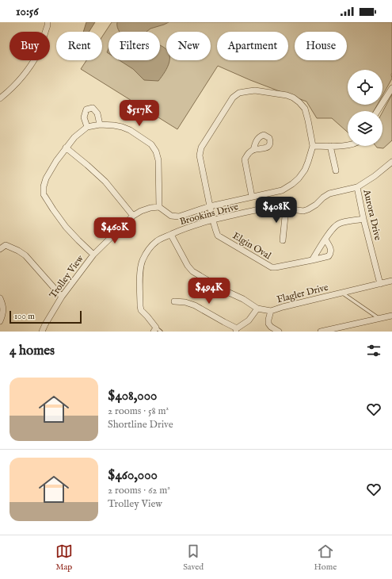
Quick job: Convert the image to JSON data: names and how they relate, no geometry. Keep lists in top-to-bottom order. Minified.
{"streets":{"street":["Brookins Drive","Aurora Drive","Elgin Oval","Trolley View","Flagler Drive"]},"crossings":[["Brookins Drive","Aurora Drive"],["Brookins Drive","Elgin Oval"],["Brookins Drive","Flagler Drive"],["Aurora Drive","Flagler Drive"]],"scale_bar":"100 m","page":{"status":"10:56","chip":["Buy","Rent","Filters","New","Apartment","House"],"price":["$517K","$408K","$460K","$494K"],"scale":"100 m","heading":"4 homes","list":[{"name":"$408,000","note":"2 rooms · 58 m² · Shortline Drive"},{"name":"$460,000","note":"2 rooms · 62 m² · Trolley View"}],"tabs":["Map","Saved","Home"]}}
